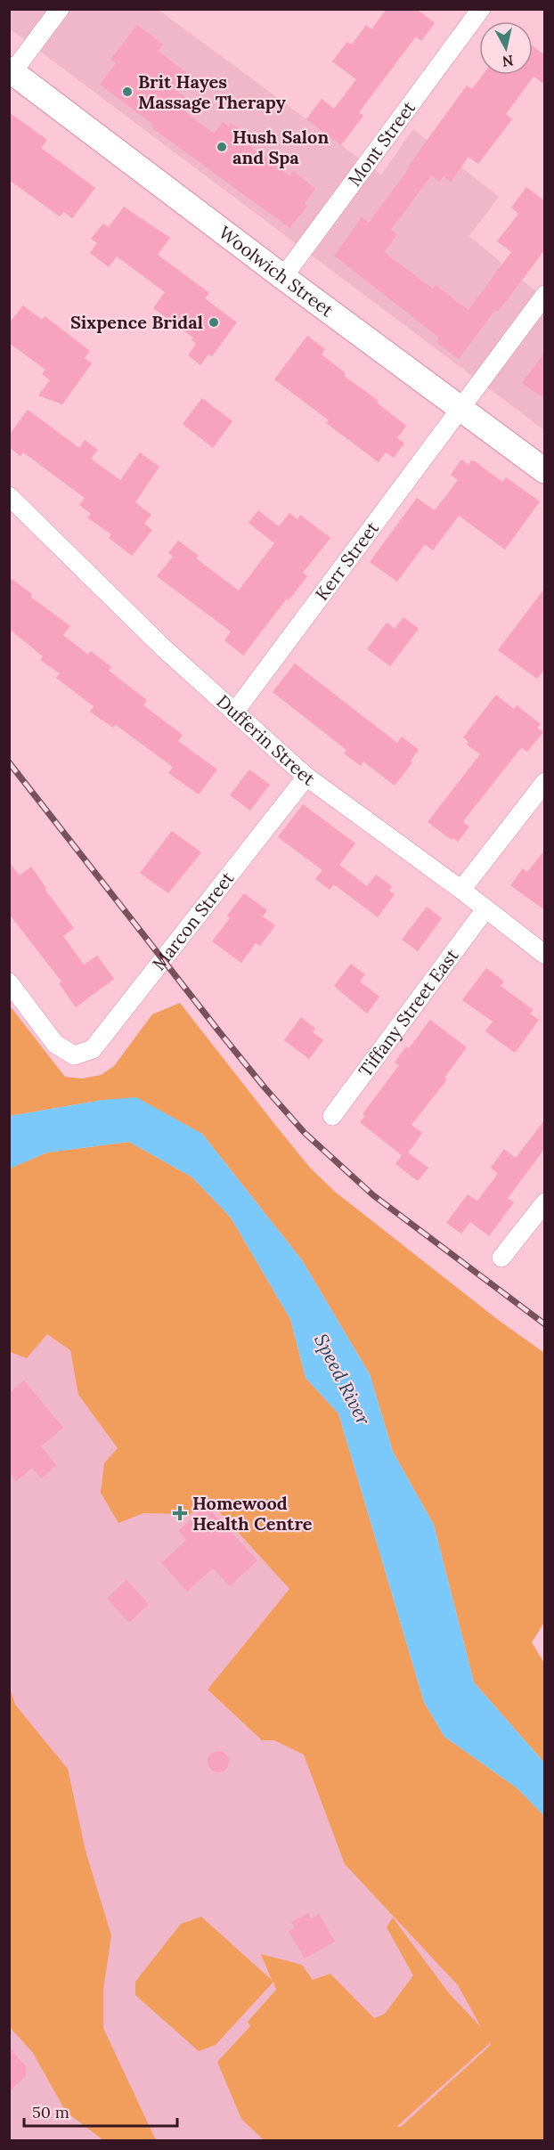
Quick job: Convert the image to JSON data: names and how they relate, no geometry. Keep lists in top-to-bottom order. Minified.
{"streets":{"main road":["Woolwich Street"],"street":["Mont Street","Kerr Street","Dufferin Street","Marcon Street","Tiffany Street East"]},"crossings":[["Mont Street","Woolwich Street"],["Woolwich Street","Kerr Street"],["Kerr Street","Dufferin Street"],["Dufferin Street","Marcon Street"],["Dufferin Street","Tiffany Street East"]],"water":["Speed River"],"places":{"other":["Brit Hayes Massage Therapy","Hush Salon and Spa","Sixpence Bridal"],"health":["Homewood Health Centre"]},"scale_bar":"50 m","north":"bottom"}
